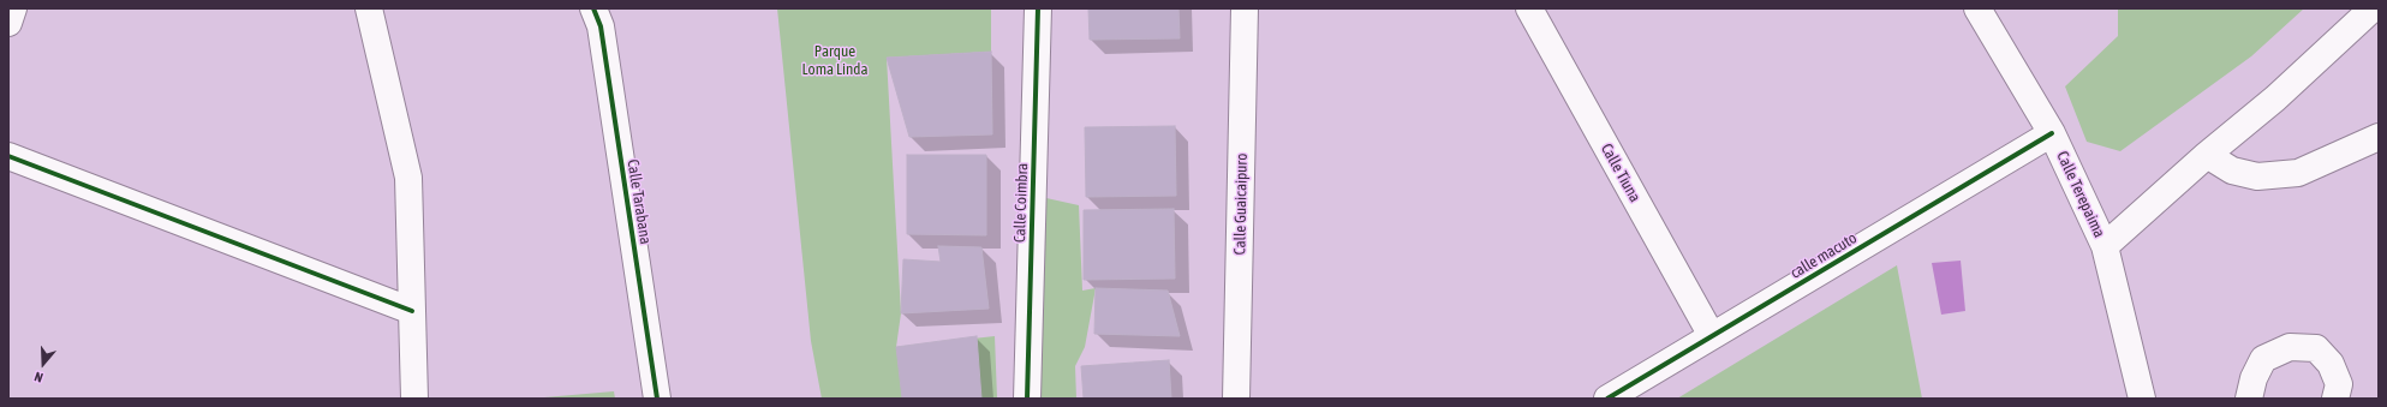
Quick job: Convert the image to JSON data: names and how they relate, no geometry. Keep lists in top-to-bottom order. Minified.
{"streets":{"street":["Calle Tiuna","Calle Terepaima","Calle Tarabana","Calle Coimbra","Calle Guaicaipuro","calle macuto"]},"crossings":[["Calle Tiuna","calle macuto"],["Calle Terepaima","calle macuto"]],"parks":["Parque Loma Linda"],"north":"bottom"}
